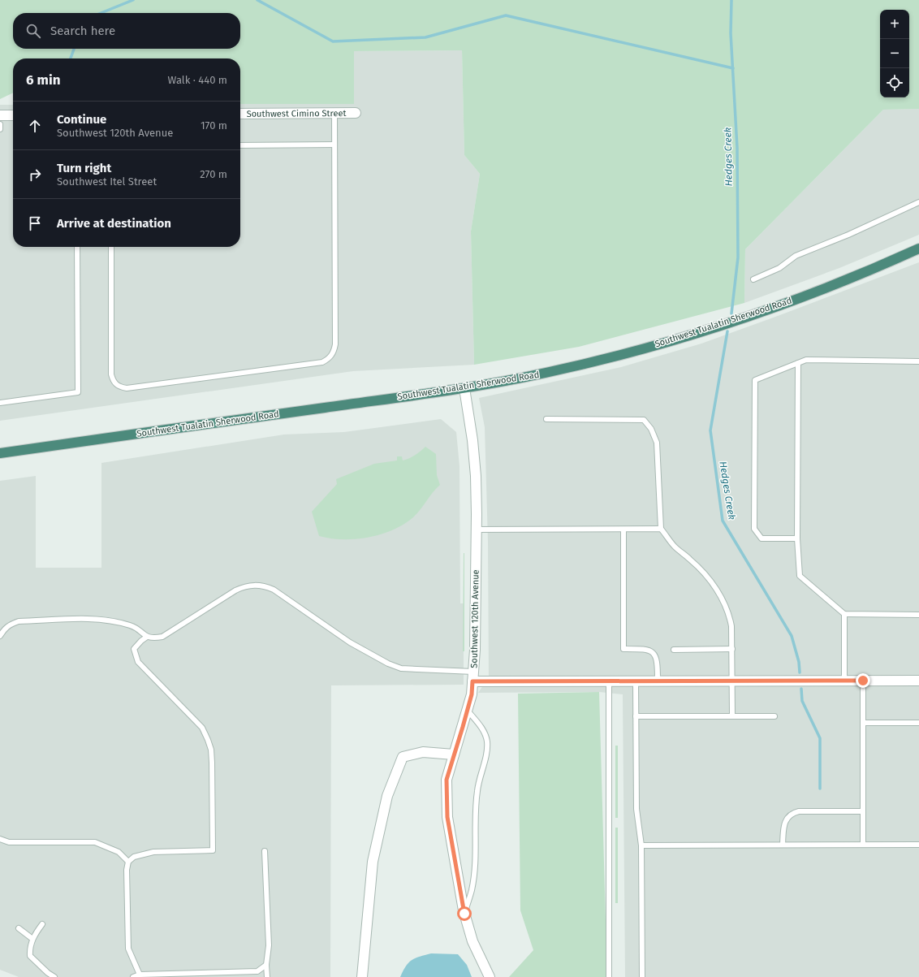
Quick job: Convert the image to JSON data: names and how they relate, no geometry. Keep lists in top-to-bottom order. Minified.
{"streets":{"highway":["Southwest Tualatin Sherwood Road"],"street":["Southwest Cimino Street","Southwest 120th Avenue"]},"crossings":[["Southwest Tualatin Sherwood Road","Southwest 120th Avenue"]],"water":["Hedges Creek"],"page":{"map_buttons":["+","−"],"search":"Search here","heading":["6 min","Walk · 440 m"],"list":[["Continue","Southwest 120th Avenue","170 m"],["Turn right","Southwest Itel Street","270 m"],"Arrive at destination"]}}
